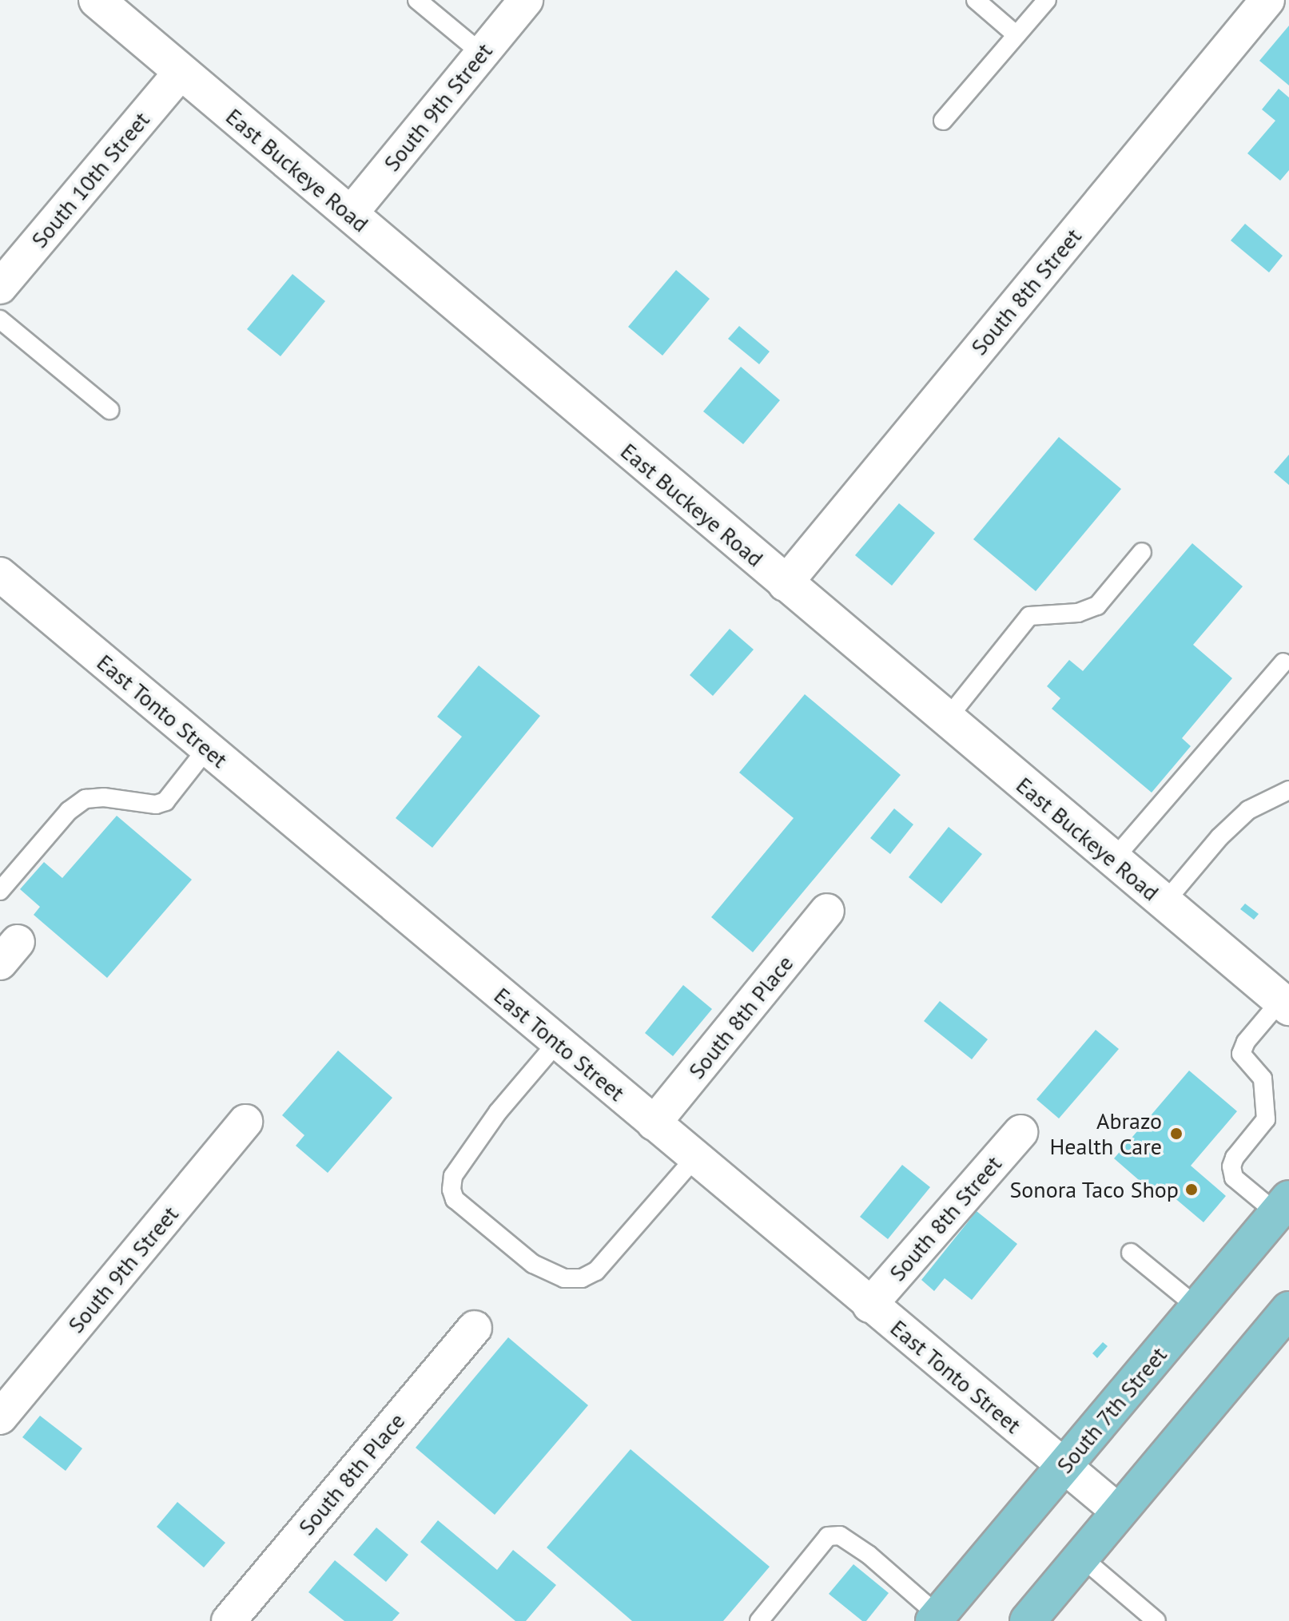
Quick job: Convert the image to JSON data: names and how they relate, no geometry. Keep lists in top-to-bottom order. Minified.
{"streets":{"main road":["East Buckeye Road","South 7th Street"],"street":["South 9th Street","South 10th Street","South 8th Street","East Tonto Street","South 8th Place"]},"crossings":[["South 9th Street","East Buckeye Road"],["East Buckeye Road","South 10th Street"],["East Buckeye Road","South 8th Street"],["South 8th Street","East Tonto Street"],["East Tonto Street","South 8th Place"],["East Tonto Street","South 7th Street"]],"places":["Abrazo Health Care","Sonora Taco Shop"]}
